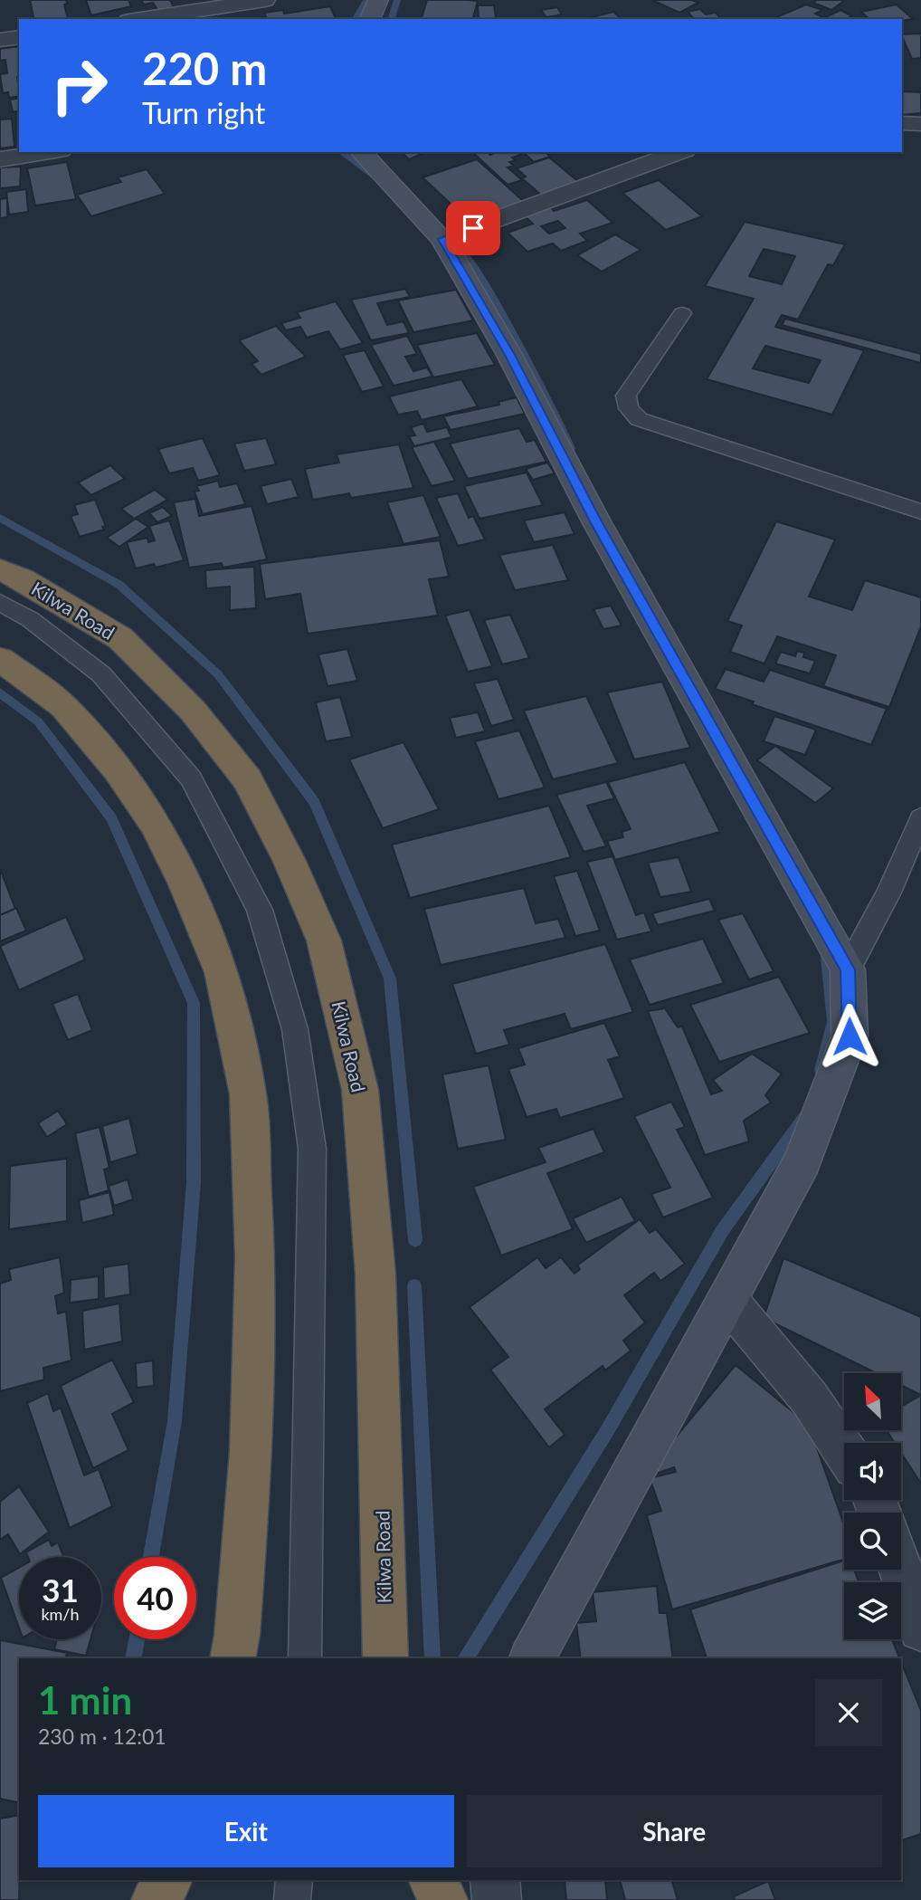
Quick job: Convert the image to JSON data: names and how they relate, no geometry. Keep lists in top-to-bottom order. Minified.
{"streets":{"highway":["Kilwa Road"]},"north":"top left","page":{"turn":["220 m","Turn right"],"speed":"31 km/h","limit":"40","heading":["1 min","230 m · 12:01"],"buttons":["Exit","Share"]}}
